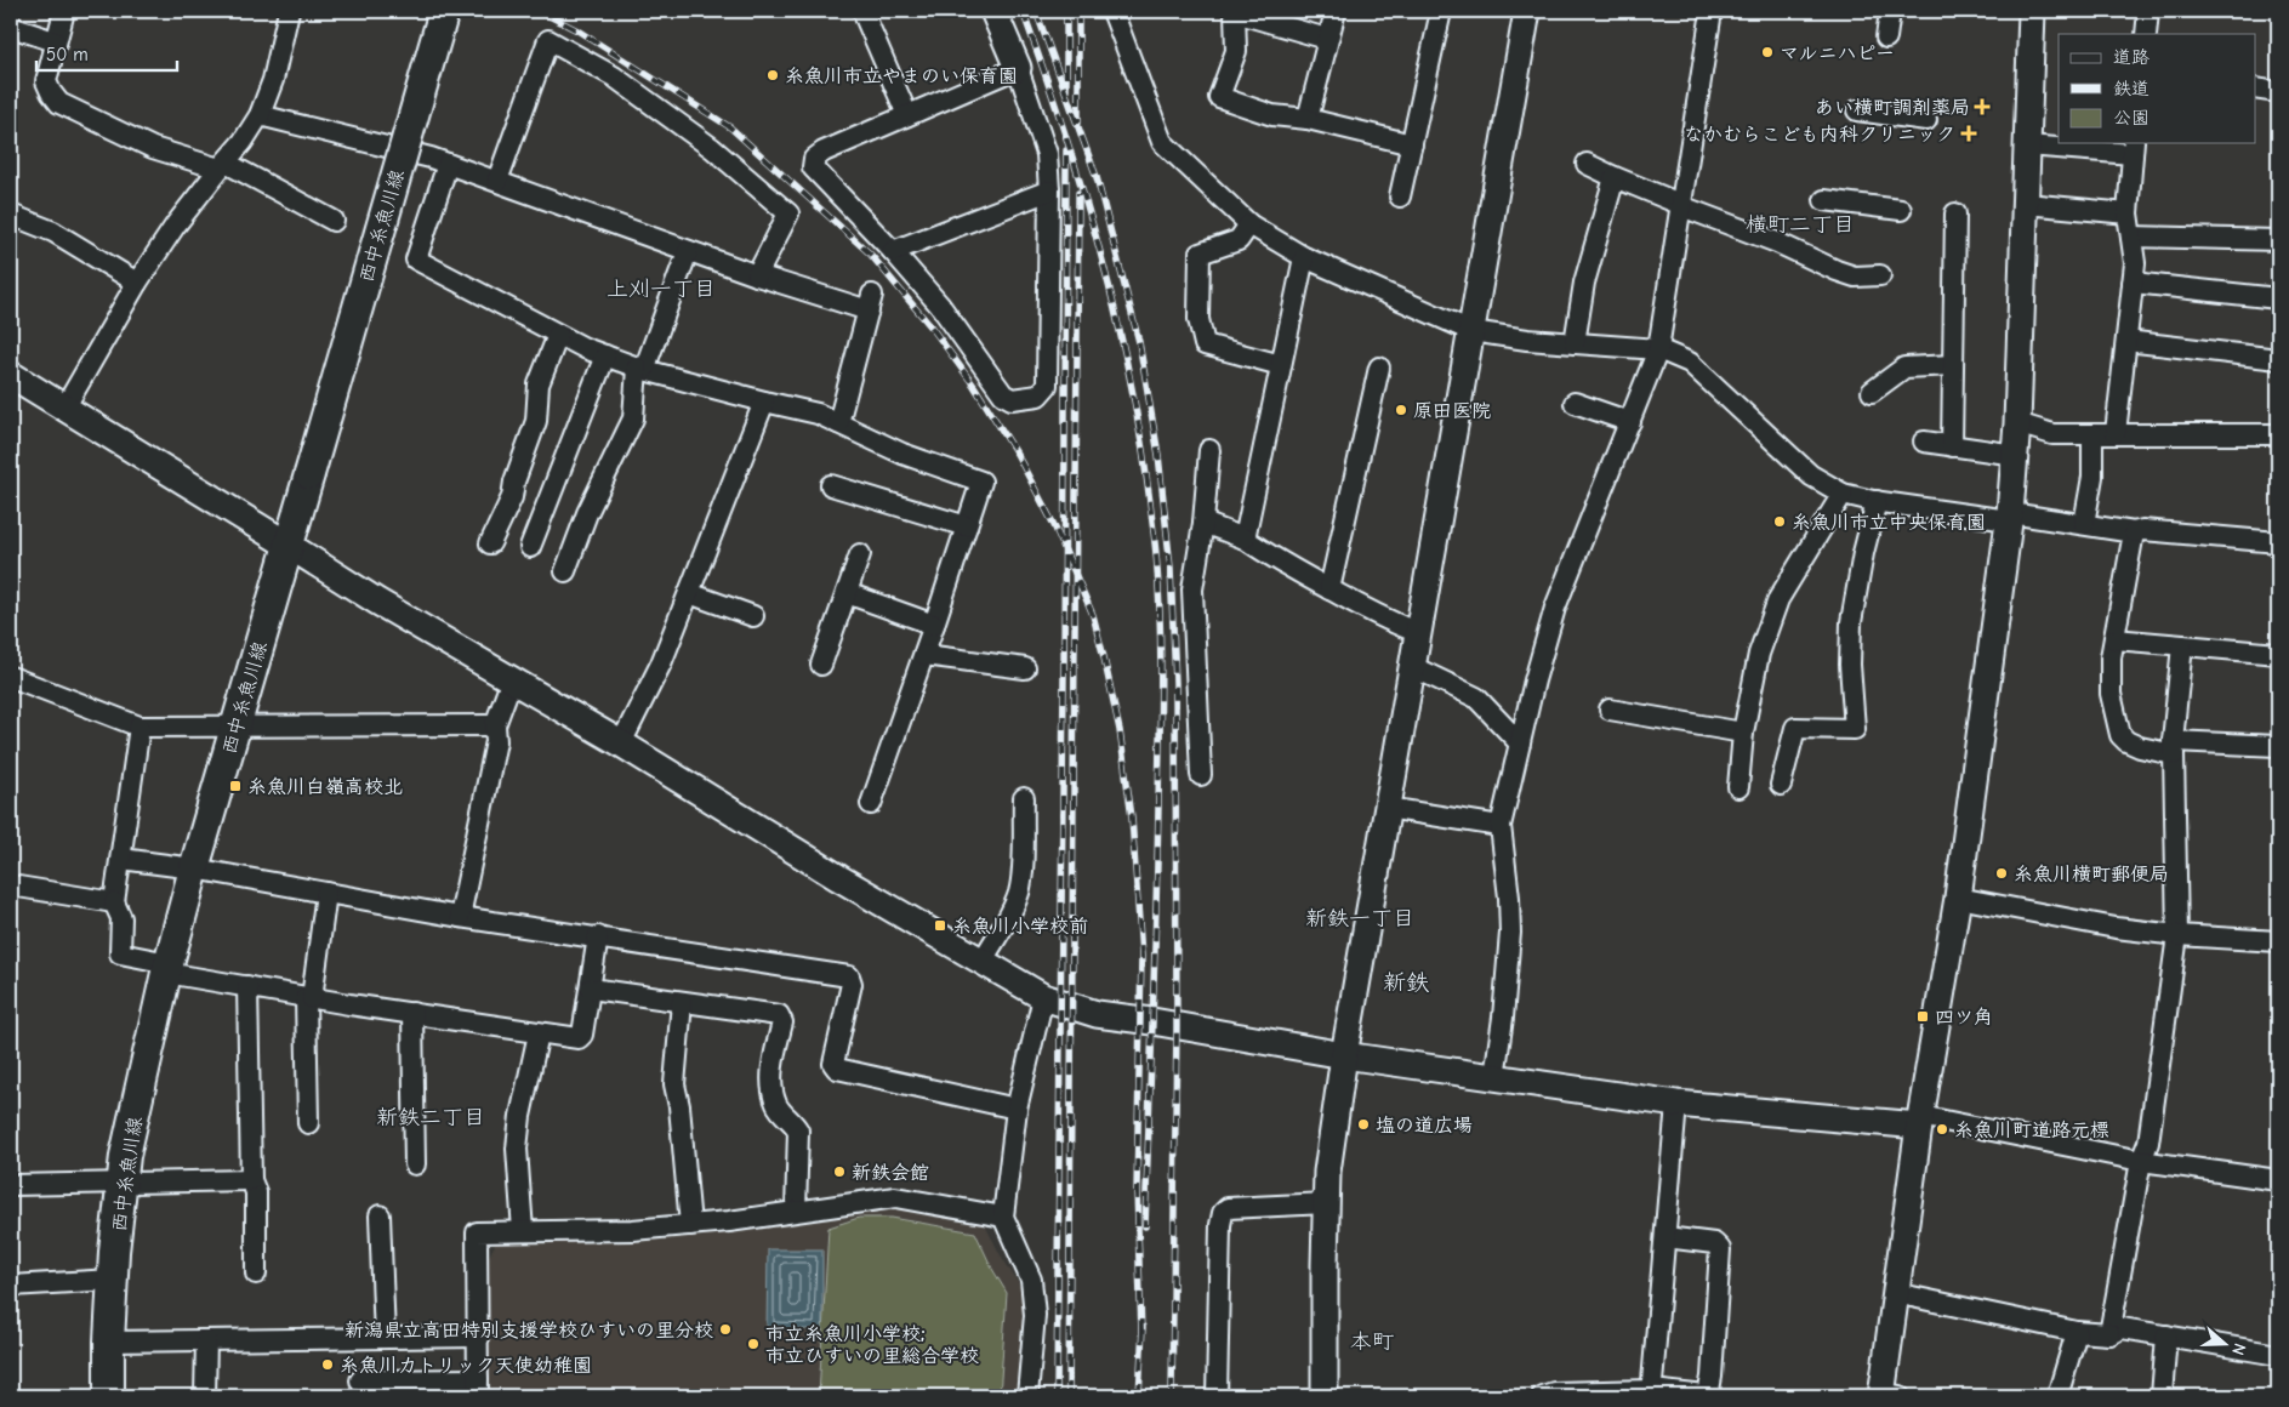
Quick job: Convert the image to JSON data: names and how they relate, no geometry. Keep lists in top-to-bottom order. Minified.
{"streets":{"main road":["西中糸魚川線"]},"districts":["横町二丁目","上刈一丁目","新鉄一丁目","新鉄","新鉄二丁目","本町"],"places":{"other":["マルニハピー","糸魚川市立やまのい保育園","原田医院","糸魚川市立中央保育園","糸魚川横町郵便局","塩の道広場","糸魚川町道路元標","新鉄会館","新潟県立高田特別支援学校ひすいの里分校","市立糸魚川小学校; 市立ひすいの里総合学校","糸魚川カトリック天使幼稚園"],"health":["あい横町調剤薬局","なかむらこども内科クリニック"],"transit":["糸魚川白嶺高校北","糸魚川小学校前","四ツ角"]},"legend":["道路","鉄道","公園"],"scale_bar":"50 m","north":"right"}
